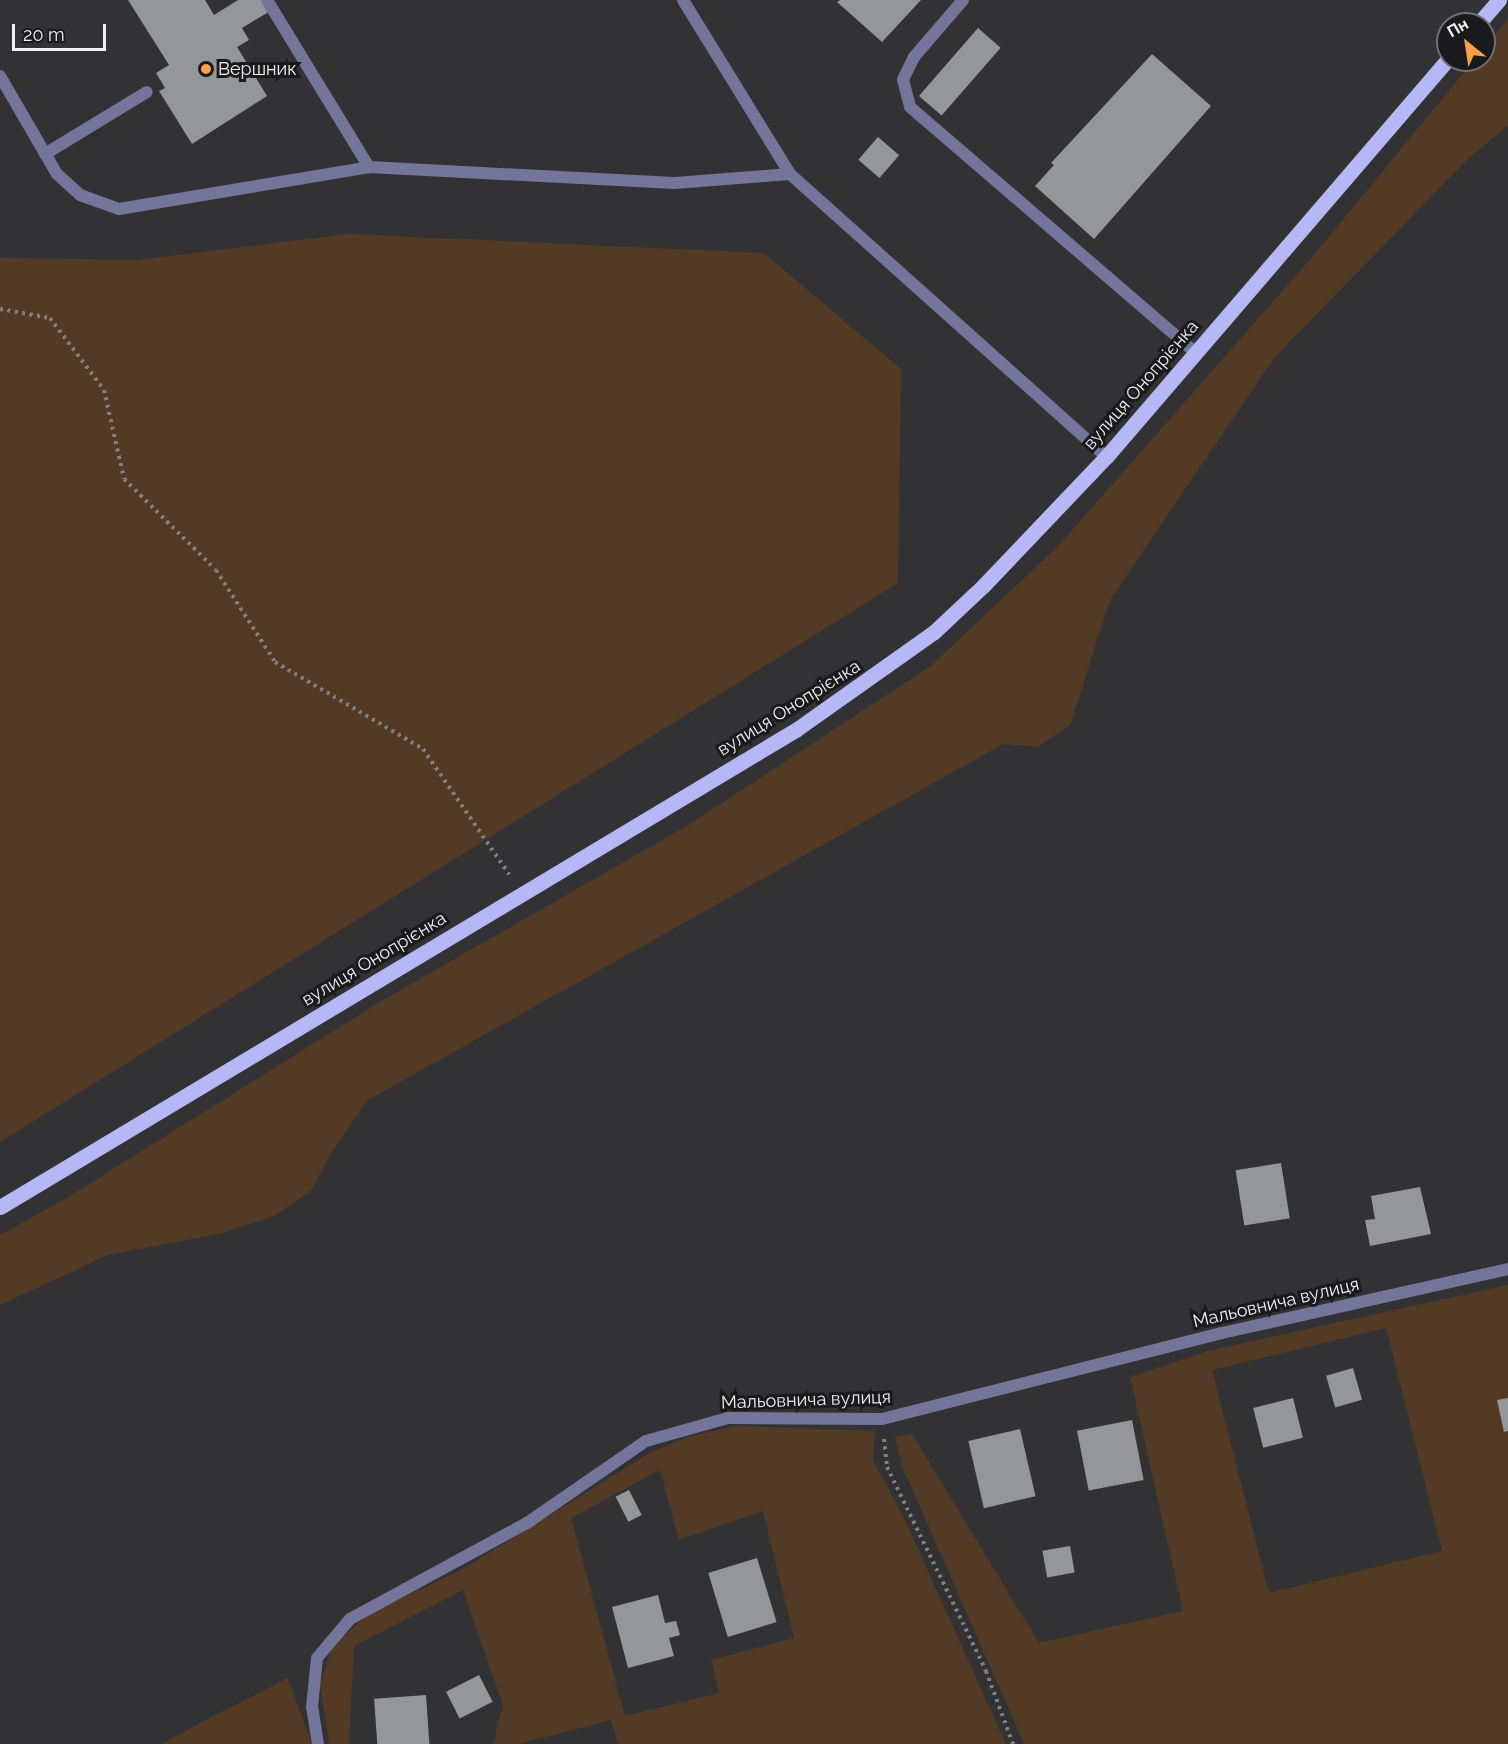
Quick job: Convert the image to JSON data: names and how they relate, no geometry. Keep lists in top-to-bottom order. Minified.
{"streets":{"main road":["вулиця Онопрієнка"],"street":["Мальовнича вулиця"]},"places":["Вершник"],"scale_bar":"20 m","north":"top left"}
